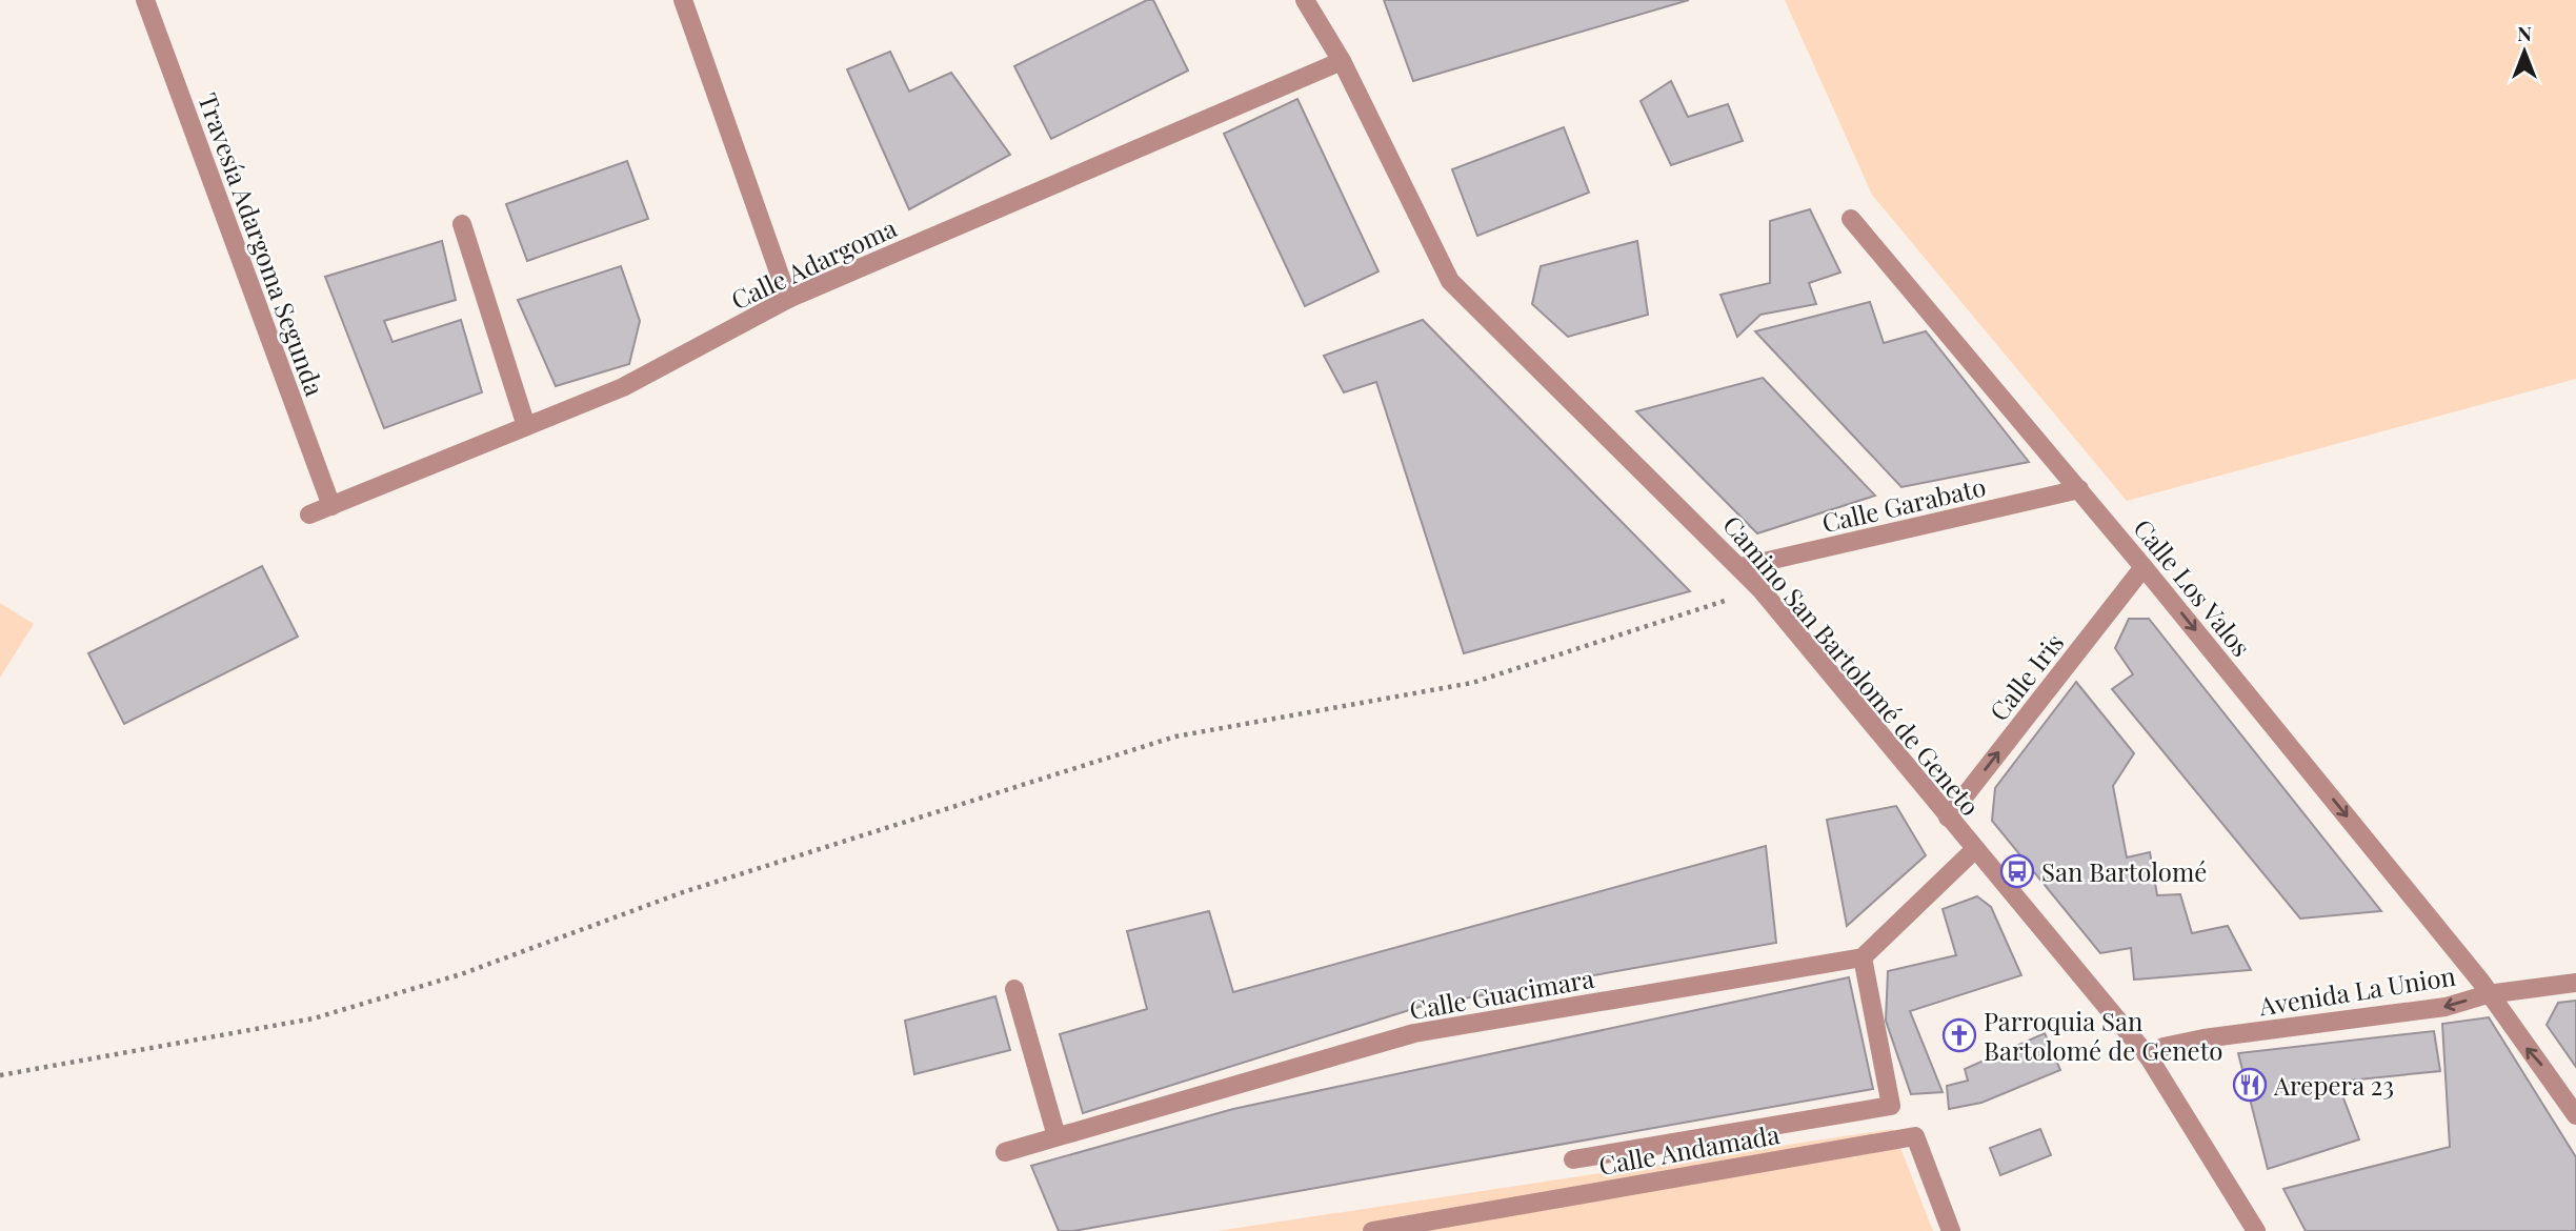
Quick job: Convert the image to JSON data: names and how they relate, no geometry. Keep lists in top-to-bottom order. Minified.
{"streets":{"street":["Travesía Adargoma Segunda","Calle Adargoma","Calle Garabato","Calle Los Valos","Camino San Bartolomé de Geneto","Calle Iris","Avenida La Union","Calle Guacimara","Calle Andamada"]},"crossings":[["Travesía Adargoma Segunda","Calle Adargoma"],["Calle Adargoma","Camino San Bartolomé de Geneto"],["Calle Garabato","Calle Los Valos"],["Calle Garabato","Camino San Bartolomé de Geneto"],["Calle Los Valos","Calle Iris"],["Calle Los Valos","Avenida La Union"],["Camino San Bartolomé de Geneto","Calle Iris"],["Camino San Bartolomé de Geneto","Avenida La Union"]],"one_way":["Calle Iris","Avenida La Union"],"places":{"bus stop":["San Bartolomé"],"church":["Parroquia San Bartolomé de Geneto"],"restaurant":["Arepera 23"]},"north":"top"}
